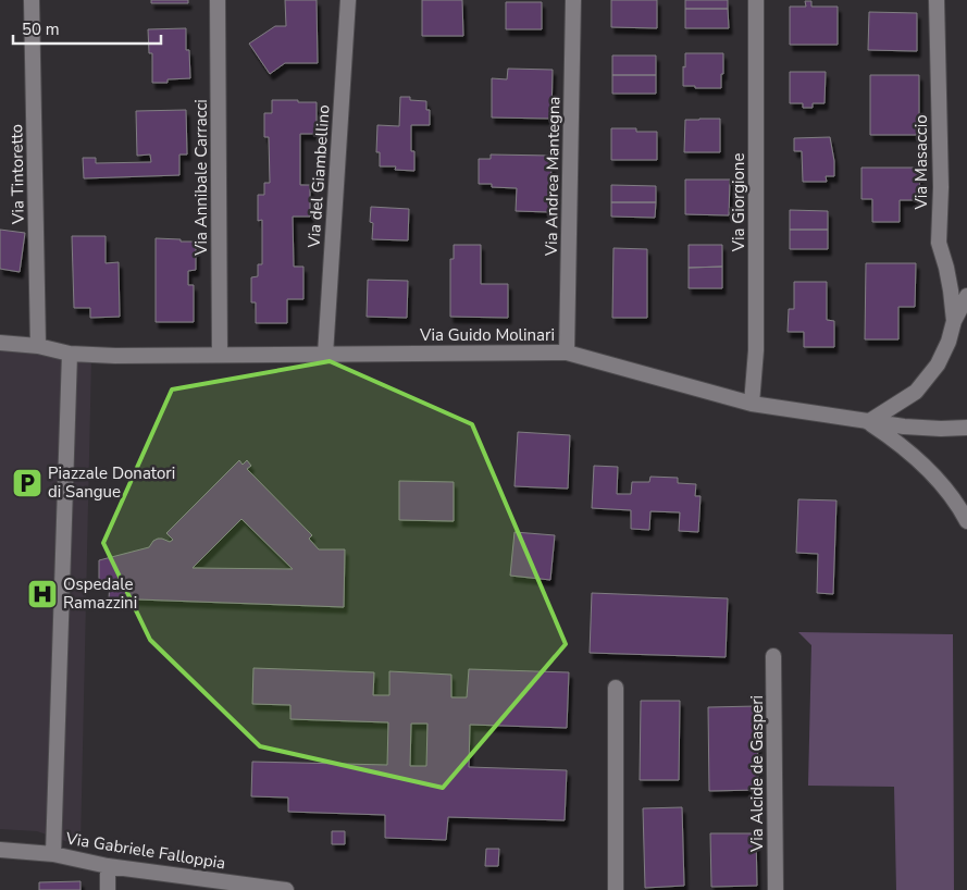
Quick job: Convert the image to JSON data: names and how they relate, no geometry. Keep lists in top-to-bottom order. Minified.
{"streets":{"street":["Via Masaccio","Via Tintoretto","Via del Giambellino","Via Andrea Mantegna","Via Annibale Carracci","Via Giorgione","Via Guido Molinari","Via Alcide de Gasperi","Via Gabriele Falloppia"]},"crossings":[["Via Tintoretto","Via Guido Molinari"],["Via del Giambellino","Via Guido Molinari"],["Via Andrea Mantegna","Via Guido Molinari"],["Via Annibale Carracci","Via Guido Molinari"],["Via Giorgione","Via Guido Molinari"]],"places":{"parking":["Piazzale Donatori di Sangue"],"hospital":["Ospedale Ramazzini"]},"scale_bar":"50 m"}
